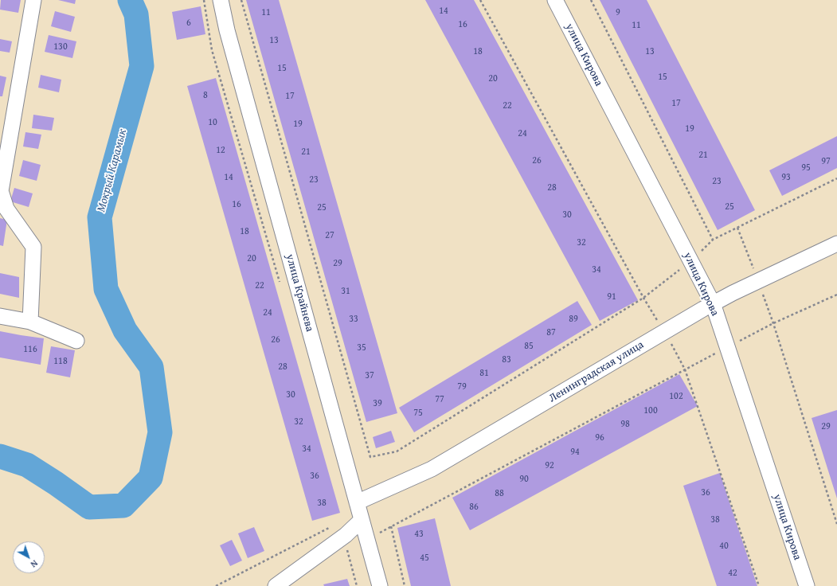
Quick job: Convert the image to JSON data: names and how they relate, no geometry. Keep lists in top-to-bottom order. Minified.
{"streets":{"street":["улица Кирова","улица Крайнева","Ленинградская улица"]},"crossings":[["улица Кирова","Ленинградская улица"],["улица Крайнева","Ленинградская улица"]],"water":["Мокрый Карамык"],"house_numbers":["14","11","9","6","16","11","13","130","18","13","15","15","20","8","17","17","22","10","19","19","24","12","21","21","26","97","95","14","93","23","23","28","16","25","25","30","18","27","32","20","29","34","22","31","91","24","33","89","87","26","85","35","116","83","118","28","81","37","79","30","102","77","39","100","75","32","98","29","96","34","94","92","36","90","36","88","38","86","38","43","40","45","42"],"north":"bottom right"}
